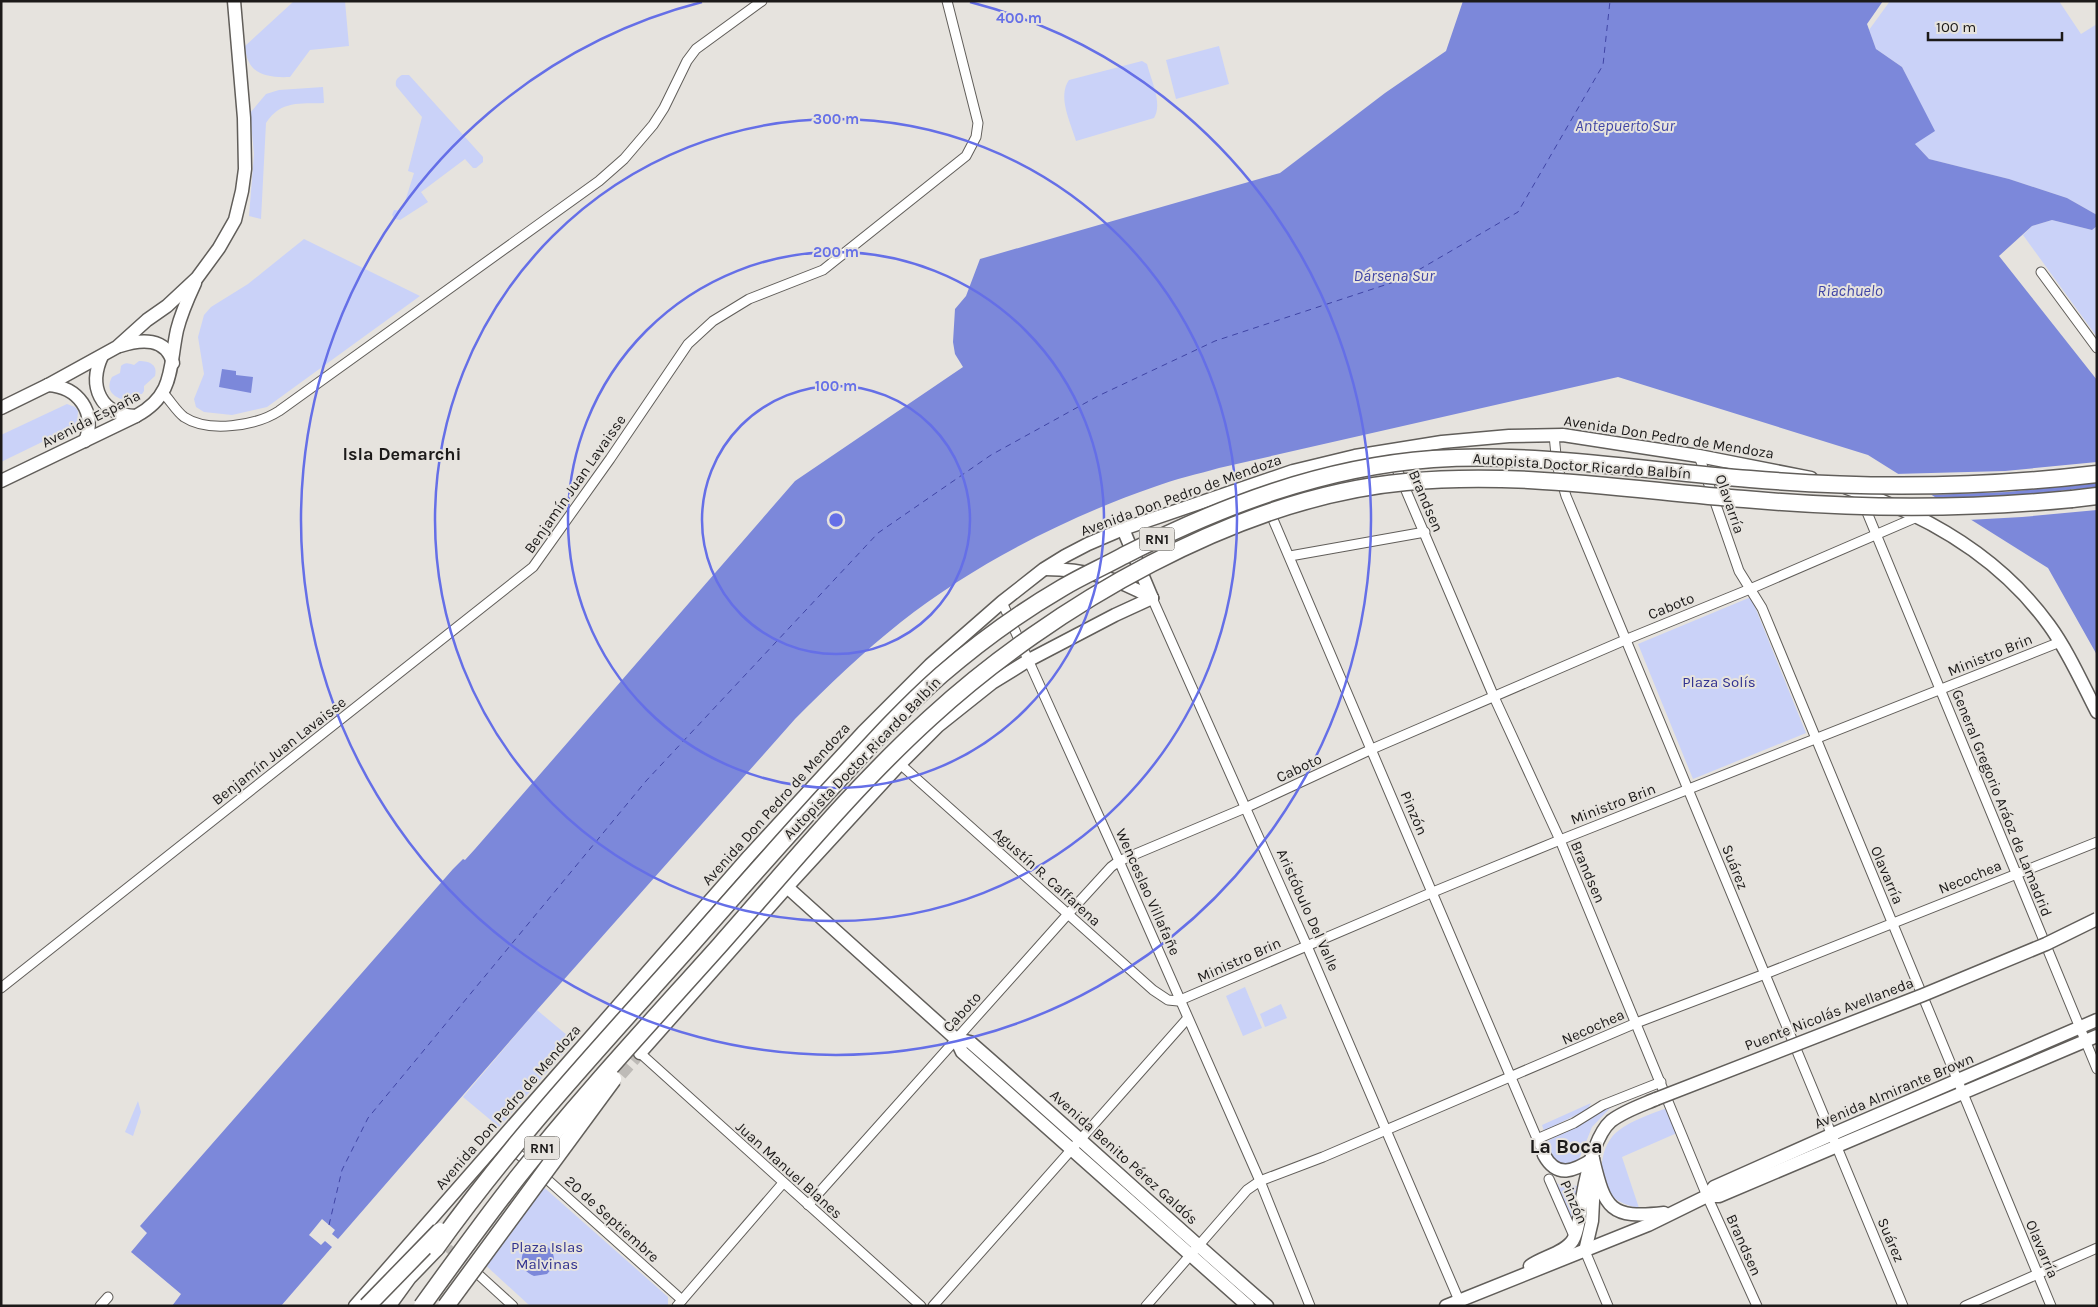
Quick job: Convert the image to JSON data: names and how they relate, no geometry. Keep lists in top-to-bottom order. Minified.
{"streets":{"highway":["Autopista Doctor Ricardo Balbín","RN1"],"main road":["Avenida España","Avenida Don Pedro de Mendoza","Aristóbulo Del Valle","Puente Nicolás Avellaneda","Avenida Almirante Brown","Avenida Benito Pérez Galdós"],"street":["Benjamín Juan Lavaisse","Brandsen","Olavarría","Caboto","Ministro Brin","General Gregorio Aráoz de Lamadrid","Pinzón","Suárez","Agustín R. Caffarena","Necochea","Wenceslao Villafañe","Juan Manuel Blanes","20 de Septiembre"]},"crossings":[["Avenida Don Pedro de Mendoza","Brandsen"],["Avenida Don Pedro de Mendoza","Olavarría"],["Avenida Don Pedro de Mendoza","Caboto"],["Avenida Don Pedro de Mendoza","Ministro Brin"],["Avenida Don Pedro de Mendoza","General Gregorio Aráoz de Lamadrid"],["Avenida Don Pedro de Mendoza","Pinzón"],["Avenida Don Pedro de Mendoza","Suárez"],["Avenida Don Pedro de Mendoza","Wenceslao Villafañe"],["Avenida Don Pedro de Mendoza","Aristóbulo Del Valle"],["Avenida Don Pedro de Mendoza","20 de Septiembre"],["Brandsen","Caboto"],["Brandsen","Ministro Brin"],["Brandsen","Necochea"],["Brandsen","Avenida Almirante Brown"],["Olavarría","Caboto"],["Olavarría","Ministro Brin"],["Olavarría","Necochea"],["Olavarría","Avenida Almirante Brown"],["Caboto","General Gregorio Aráoz de Lamadrid"],["Caboto","Pinzón"],["Caboto","Suárez"],["Caboto","Agustín R. Caffarena"],["Caboto","Wenceslao Villafañe"],["Caboto","Aristóbulo Del Valle"],["Caboto","Avenida Benito Pérez Galdós"],["Caboto","Juan Manuel Blanes"],["Ministro Brin","General Gregorio Aráoz de Lamadrid"],["Ministro Brin","Pinzón"],["Ministro Brin","Suárez"],["Ministro Brin","Agustín R. Caffarena"],["Ministro Brin","Wenceslao Villafañe"],["Ministro Brin","Aristóbulo Del Valle"],["General Gregorio Aráoz de Lamadrid","Necochea"],["General Gregorio Aráoz de Lamadrid","Avenida Almirante Brown"],["Pinzón","Necochea"],["Pinzón","Puente Nicolás Avellaneda"],["Pinzón","Avenida Almirante Brown"],["Suárez","Necochea"],["Suárez","Avenida Almirante Brown"],["Agustín R. Caffarena","Wenceslao Villafañe"],["Necochea","Wenceslao Villafañe"],["Necochea","Aristóbulo Del Valle"],["Necochea","Avenida Benito Pérez Galdós"],["Aristóbulo Del Valle","Avenida Almirante Brown"],["Puente Nicolás Avellaneda","Avenida Almirante Brown"]],"districts":["Isla Demarchi","La Boca"],"water":["Antepuerto Sur","Dársena Sur","Riachuelo"],"parks":["Plaza Solís","Plaza Islas Malvinas"],"scale_bar":"100 m","rings":["400 m","300 m","200 m","100 m"]}
